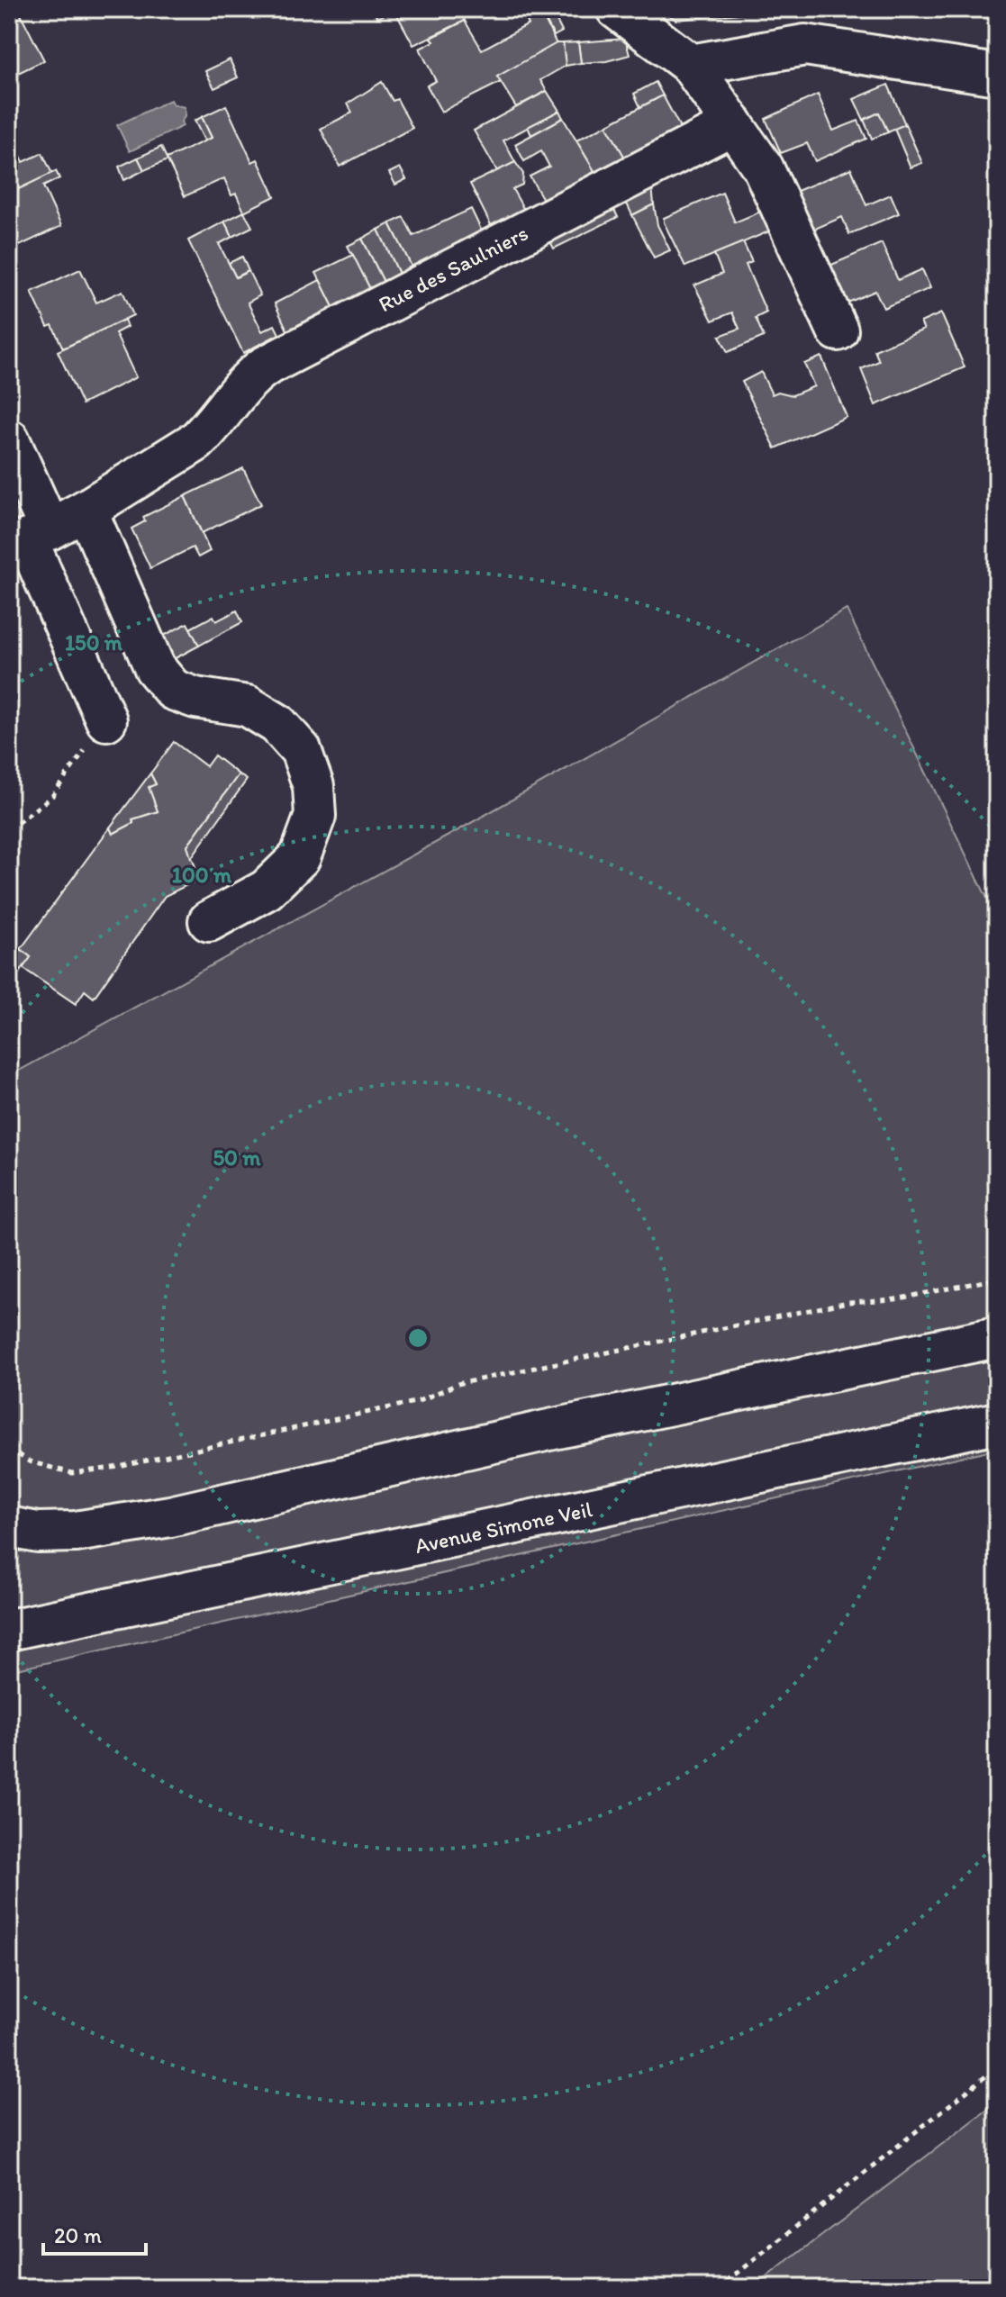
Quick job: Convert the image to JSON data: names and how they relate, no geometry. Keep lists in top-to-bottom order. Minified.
{"streets":{"street":["Rue des Saulniers","Avenue Simone Veil"]},"scale_bar":"20 m","rings":["150 m","100 m","50 m"]}
